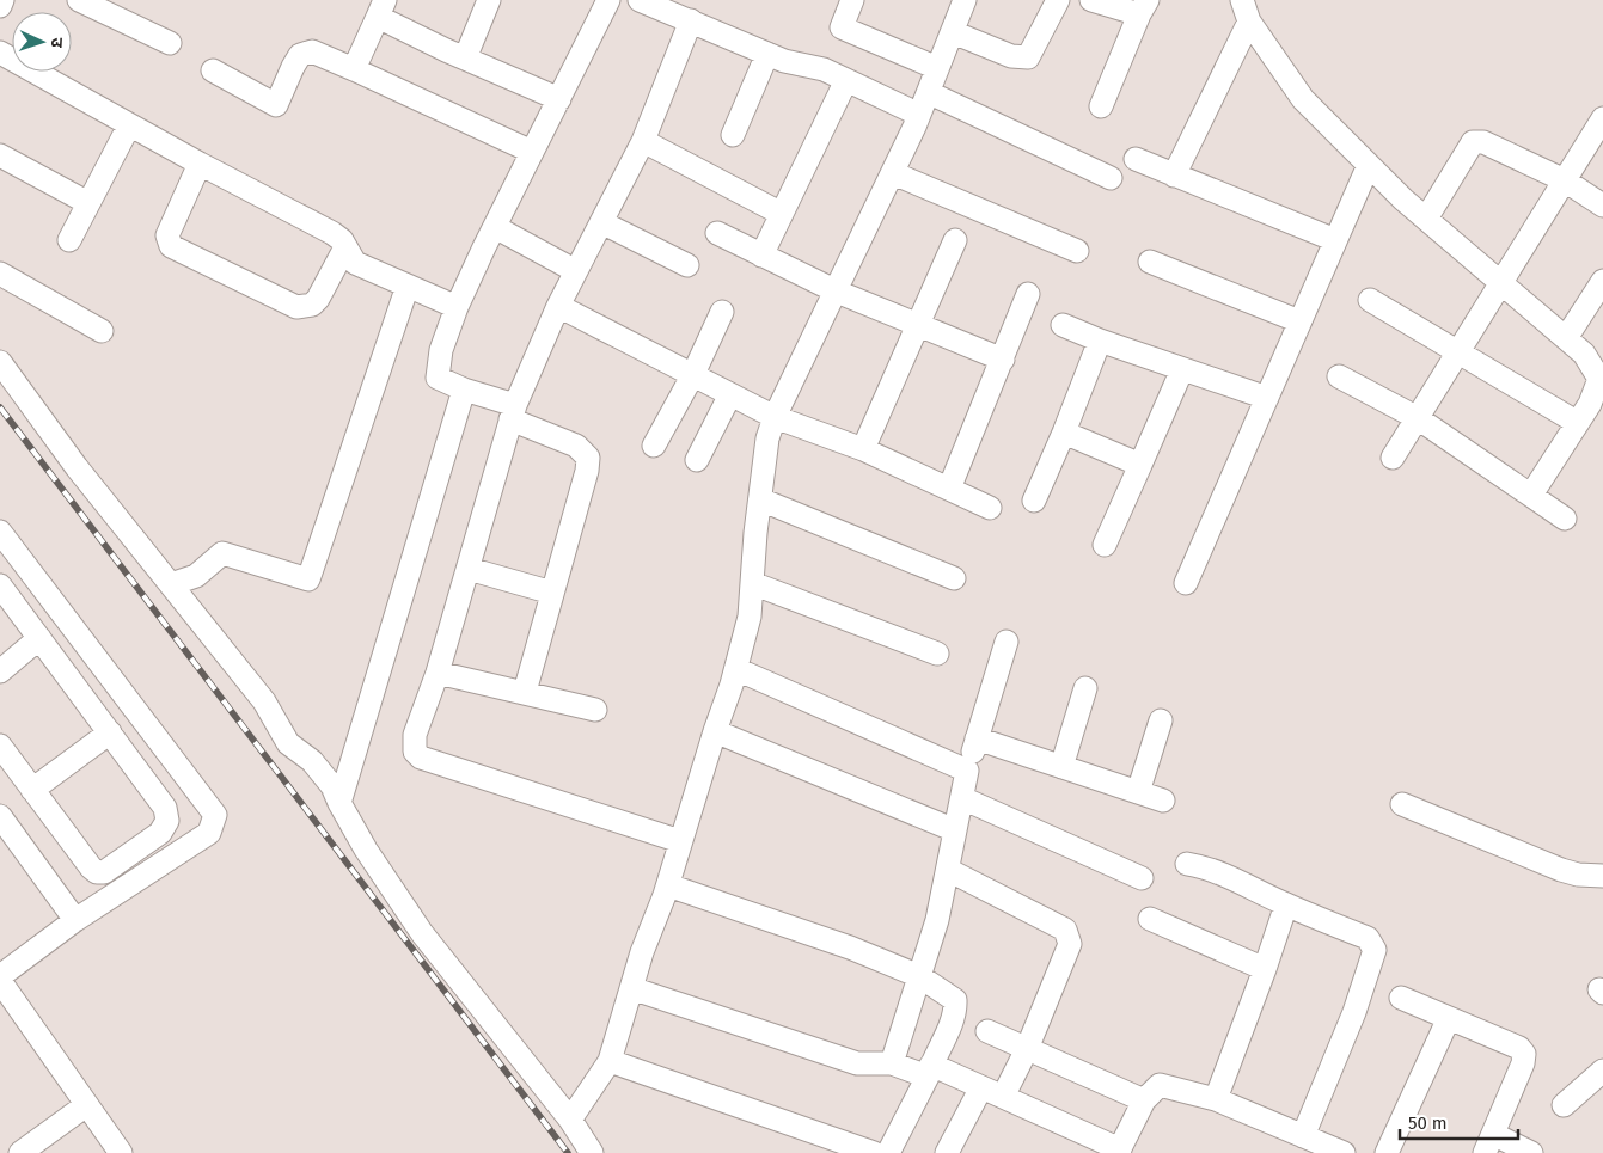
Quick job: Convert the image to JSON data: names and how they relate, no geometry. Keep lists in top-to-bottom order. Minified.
{"scale_bar":"50 m","north":"right"}
